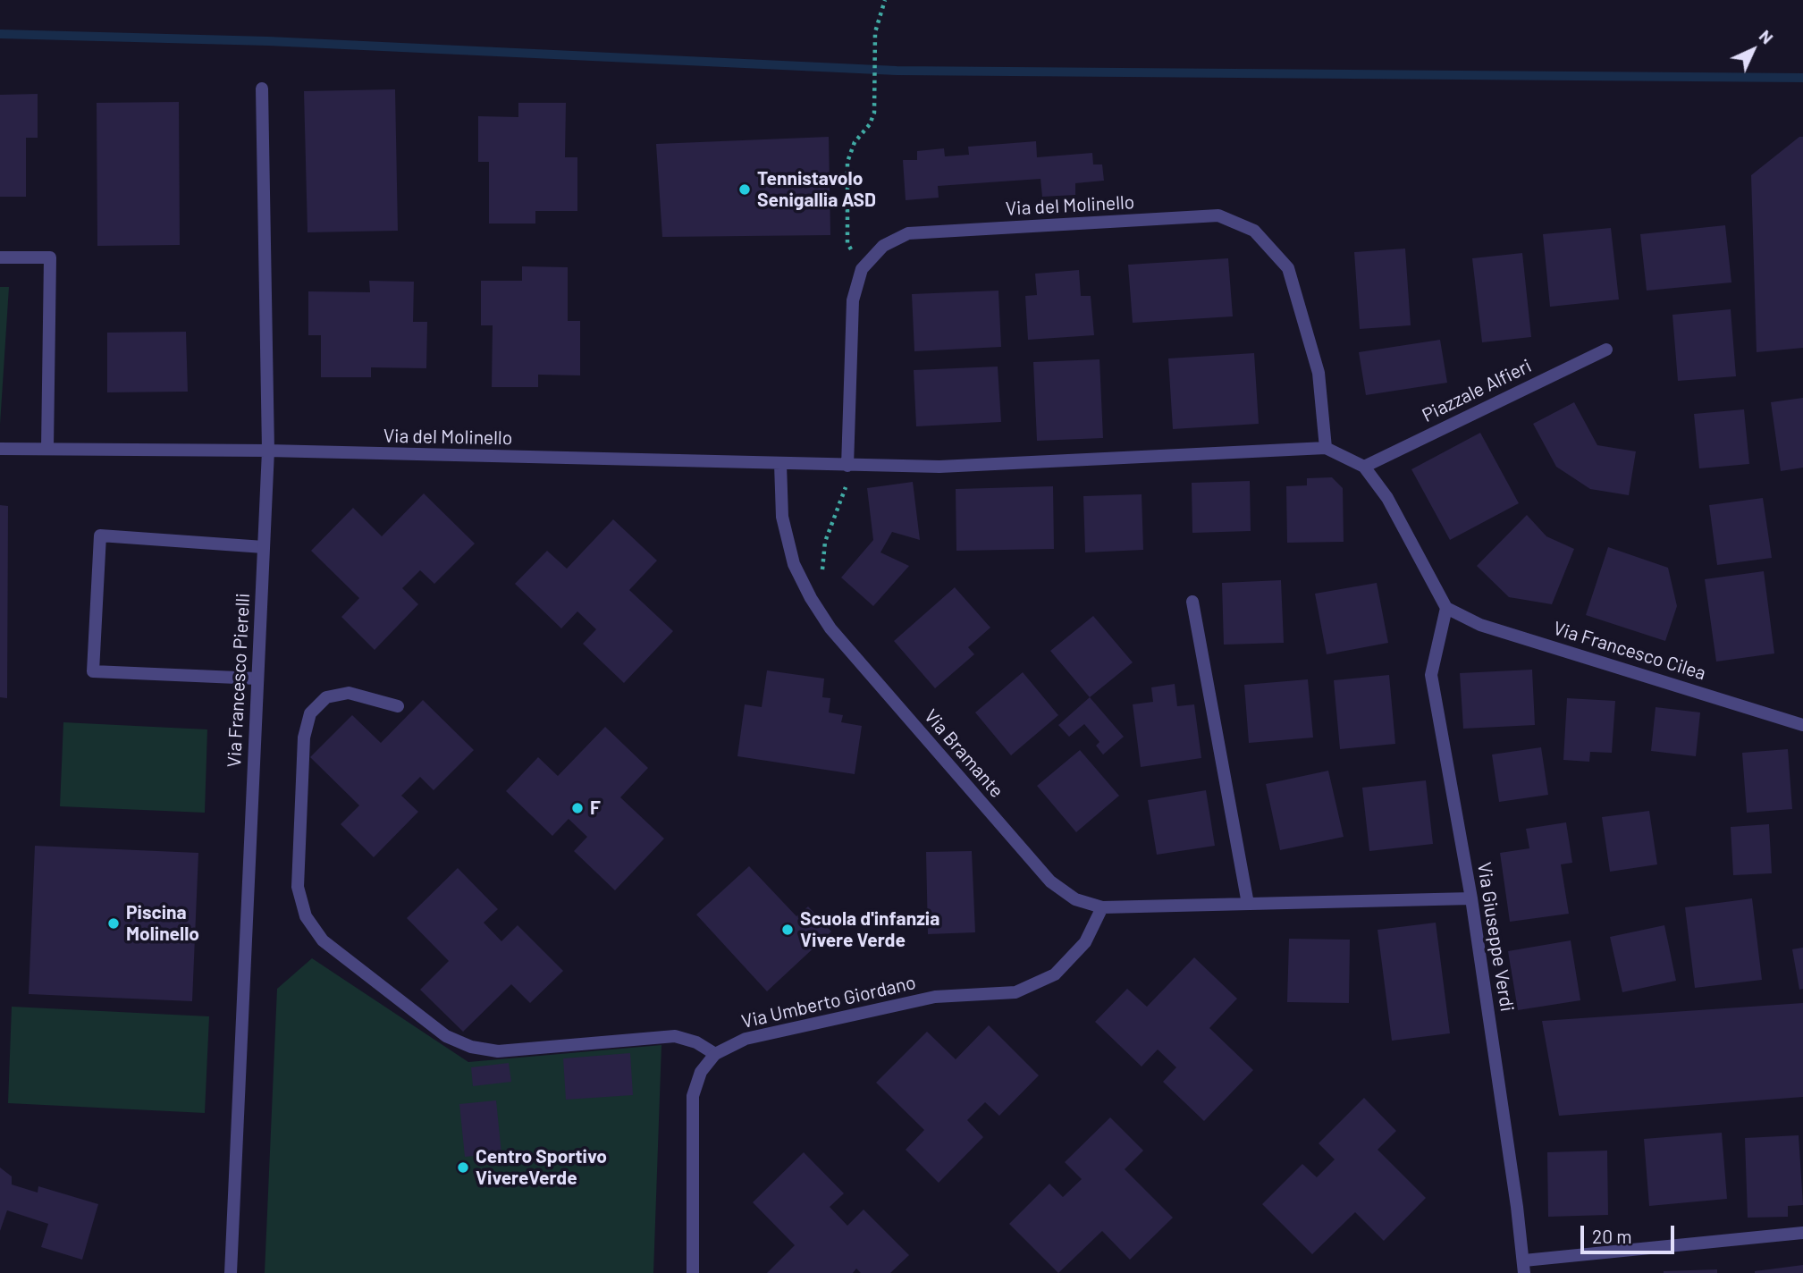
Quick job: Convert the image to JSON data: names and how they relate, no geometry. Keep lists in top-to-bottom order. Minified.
{"streets":{"street":["Via del Molinello","Piazzale Alfieri","Via Francesco Cilea","Via Francesco Pierelli","Via Bramante","Via Giuseppe Verdi","Via Umberto Giordano"]},"crossings":[["Via del Molinello","Piazzale Alfieri"],["Via del Molinello","Via Francesco Pierelli"],["Via del Molinello","Via Bramante"],["Via Francesco Cilea","Via Giuseppe Verdi"],["Via Bramante","Via Giuseppe Verdi"],["Via Bramante","Via Umberto Giordano"]],"places":["Tennistavolo Senigallia ASD","F","Piscina Molinello","Scuola d'infanzia Vivere Verde","Centro Sportivo VivereVerde"],"scale_bar":"20 m","north":"top right"}
